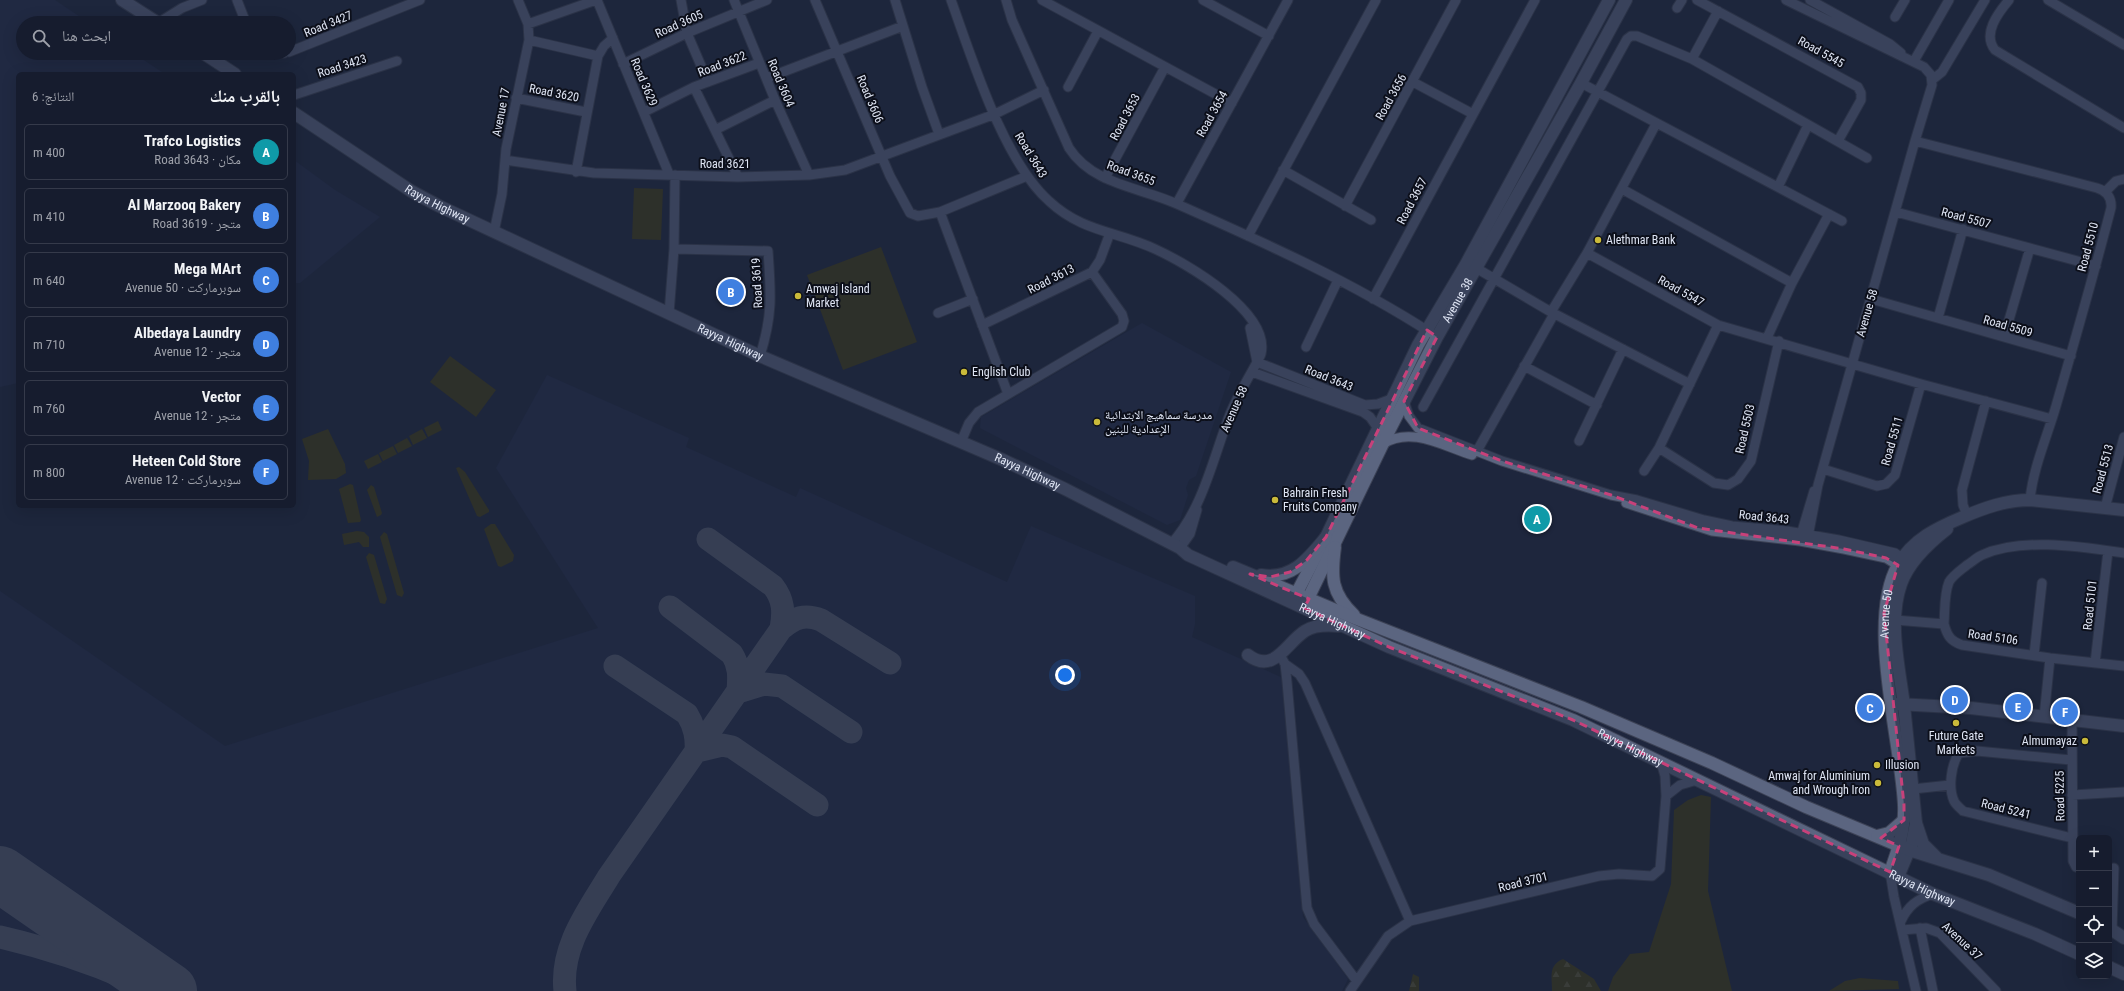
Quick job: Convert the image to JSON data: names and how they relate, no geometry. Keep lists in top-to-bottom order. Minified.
{"streets":{"main road":["Rayya Highway","Avenue 38","Avenue 50"],"street":["Road 3427","Road 3605","Road 5545","Road 3622","Road 3423","Road 3629","Road 3604","Road 3620","Road 3656","Road 3606","Avenue 17","Road 3654","Road 3653","Road 3643","Road 3621","Road 3655","Road 3657","Road 5507","Road 5510","Road 3613","Road 3619","Road 5547","Avenue 58","Road 5509","Road 5503","Road 5511","Road 5513","Road 5101","Road 5106","Road 5225","Road 5241","Road 3701","Avenue 37"]},"crossings":[["Road 3605","Road 3629"],["Road 3605","Road 3604"],["Road 3622","Road 3629"],["Road 3622","Road 3604"],["Road 3622","Road 3621"],["Road 3629","Road 3620"],["Road 3629","Road 3621"],["Road 3629","Rayya Highway"],["Road 3629","Road 3619"],["Road 3604","Road 3621"],["Road 3620","Avenue 17"],["Road 3620","Road 3621"],["Road 3606","Road 3621"],["Avenue 17","Road 3621"],["Avenue 17","Rayya Highway"],["Road 3654","Road 3655"],["Road 3653","Road 3655"],["Road 3643","Road 3621"],["Road 3643","Road 3613"],["Road 3643","Avenue 38"],["Road 3643","Avenue 58"],["Road 3643","Avenue 50"],["Road 3621","Road 3655"],["Road 3655","Road 3657"],["Road 3655","Avenue 38"],["Rayya Highway","Road 3619"],["Rayya Highway","Avenue 38"],["Rayya Highway","Avenue 58"],["Rayya Highway","Avenue 50"],["Rayya Highway","Road 3701"],["Road 5507","Road 5510"],["Road 5507","Avenue 58"],["Road 5510","Road 5509"],["Road 5547","Avenue 58"],["Road 5547","Road 5503"],["Avenue 58","Road 5509"],["Avenue 58","Road 5511"],["Road 5101","Road 5106"],["Avenue 50","Road 5106"],["Road 5225","Road 5241"]],"places":["Alethmar Bank","Amwaj Island Market","English Club","مدرسة سماهيج الابتدائية الإعدادية للبنين","Bahrain Fresh Fruits Company","Future Gate Markets","Almumayaz","Illusion","Amwaj for Aluminium and Wrough Iron"],"page":{"search":"ابحث هنا","heading":["بالقرب منك","النتائج: 6"],"list":[{"mark":"A","name":"Trafco Logistics","note":"مكان · Road 3643","value":"400 m"},{"mark":"B","name":"Al Marzooq Bakery","note":"متجر · Road 3619","value":"410 m"},{"mark":"C","name":"Mega MArt","note":"سوبرماركت · Avenue 50","value":"640 m"},{"mark":"D","name":"Albedaya Laundry","note":"متجر · Avenue 12","value":"710 m"},{"mark":"E","name":"Vector","note":"متجر · Avenue 12","value":"760 m"},{"mark":"F","name":"Heteen Cold Store","note":"سوبرماركت · Avenue 12","value":"800 m"}],"pins":["B","A","D","E","C","F"],"map_buttons":["+","−"]}}
